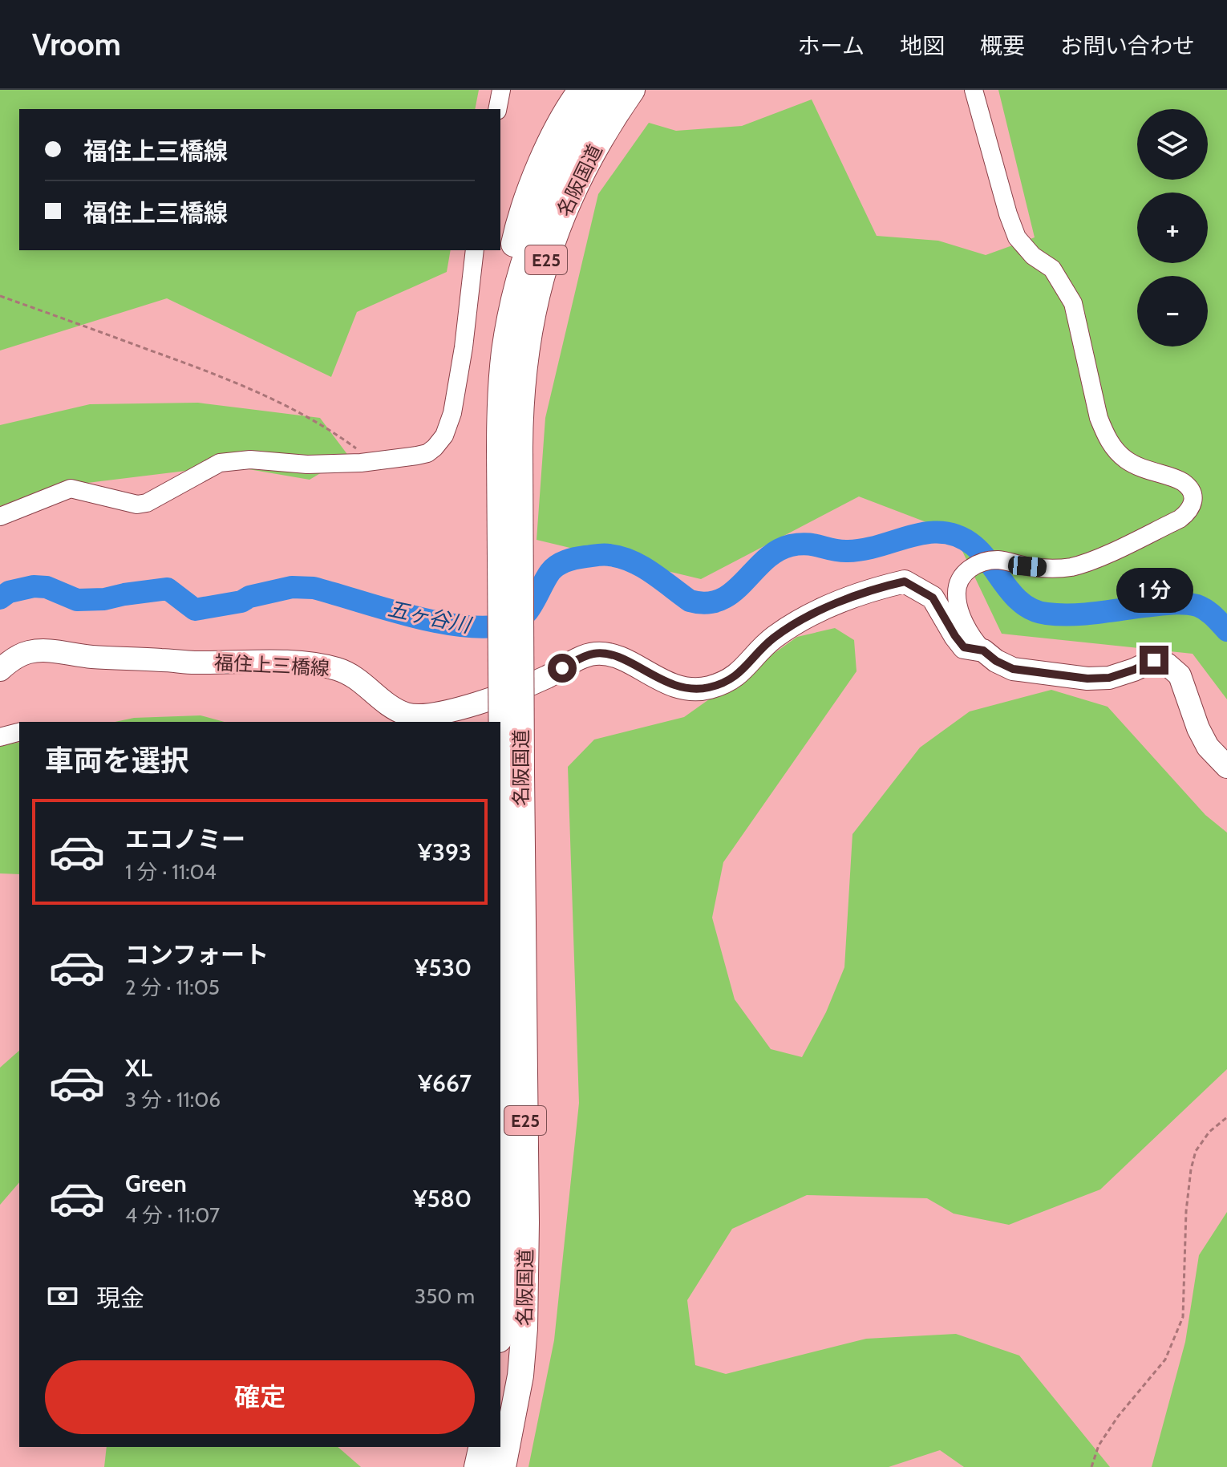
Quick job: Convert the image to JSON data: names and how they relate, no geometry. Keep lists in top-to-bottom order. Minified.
{"streets":{"highway":["名阪国道","E25"],"main road":["福住上三橋線"]},"water":["五ヶ谷川"],"page":{"header":"Vroom","nav":["ホーム","地図","概要","お問い合わせ"],"map_buttons":["+","−"],"banner":["福住上三橋線","福住上三橋線"],"bubble":"1 分","heading":"車両を選択","list":[{"name":"エコノミー","note":"1 分 · 11:04","value":"¥393"},{"name":"コンフォート","note":"2 分 · 11:05","value":"¥530"},{"name":"XL","note":"3 分 · 11:06","value":"¥667"},{"name":"Green","note":"4 分 · 11:07","value":"¥580"}],"pay":["現金","350 m"],"buttons":"確定"}}
